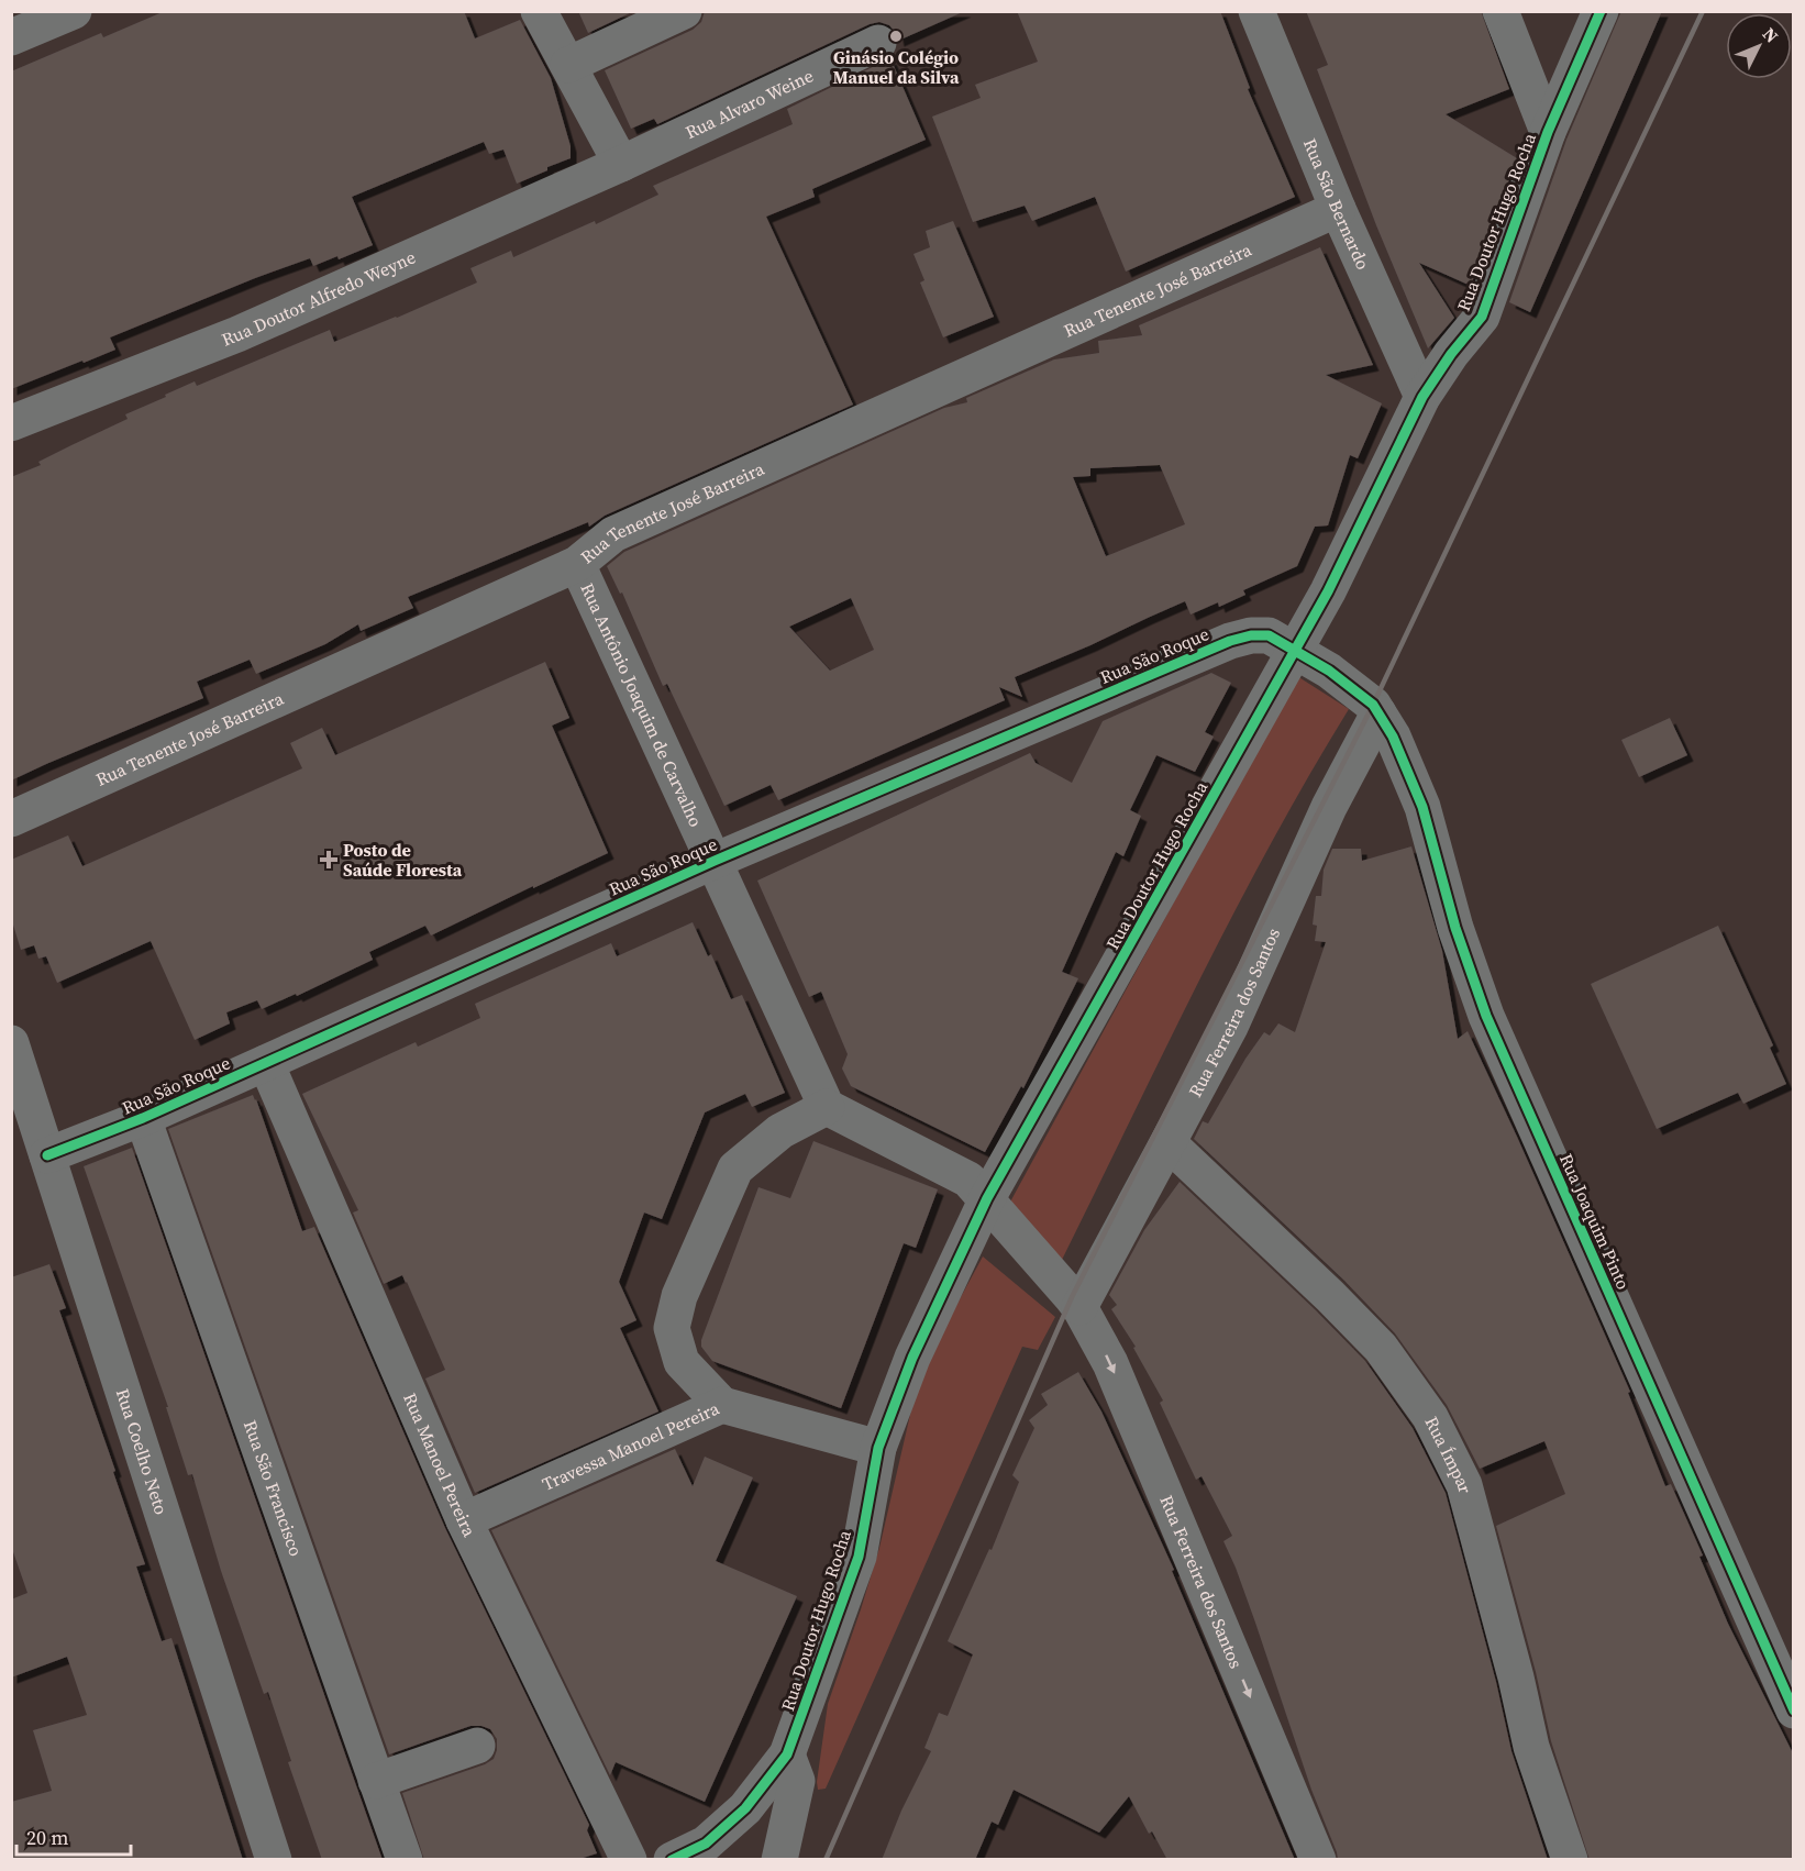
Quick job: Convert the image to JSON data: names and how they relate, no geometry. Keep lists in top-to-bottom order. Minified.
{"streets":{"street":["Rua Alvaro Weine","Rua São Bernardo","Rua Doutor Hugo Rocha","Rua Tenente José Barreira","Rua Doutor Alfredo Weyne","Rua São Roque","Rua Antônio Joaquim de Carvalho","Rua Ferreira dos Santos","Rua Joaquim Pinto","Travessa Manoel Pereira","Rua Coelho Neto","Rua Ímpar","Rua Manoel Pereira","Rua São Francisco"]},"crossings":[["Rua Alvaro Weine","Rua Doutor Alfredo Weyne"],["Rua São Bernardo","Rua Doutor Hugo Rocha"],["Rua São Bernardo","Rua Tenente José Barreira"],["Rua Doutor Hugo Rocha","Rua São Roque"],["Rua Doutor Hugo Rocha","Rua Ferreira dos Santos"],["Rua Doutor Hugo Rocha","Travessa Manoel Pereira"],["Rua Tenente José Barreira","Rua Antônio Joaquim de Carvalho"],["Rua São Roque","Rua Antônio Joaquim de Carvalho"],["Rua São Roque","Rua Coelho Neto"],["Rua São Roque","Rua Manoel Pereira"],["Rua São Roque","Rua São Francisco"],["Rua Ferreira dos Santos","Rua Joaquim Pinto"],["Rua Ferreira dos Santos","Rua Ímpar"],["Travessa Manoel Pereira","Rua Manoel Pereira"]],"one_way":["Rua Ferreira dos Santos"],"places":{"other":["Ginásio Colégio Manuel da Silva"],"health":["Posto de Saúde Floresta"]},"scale_bar":"20 m","north":"top right"}
